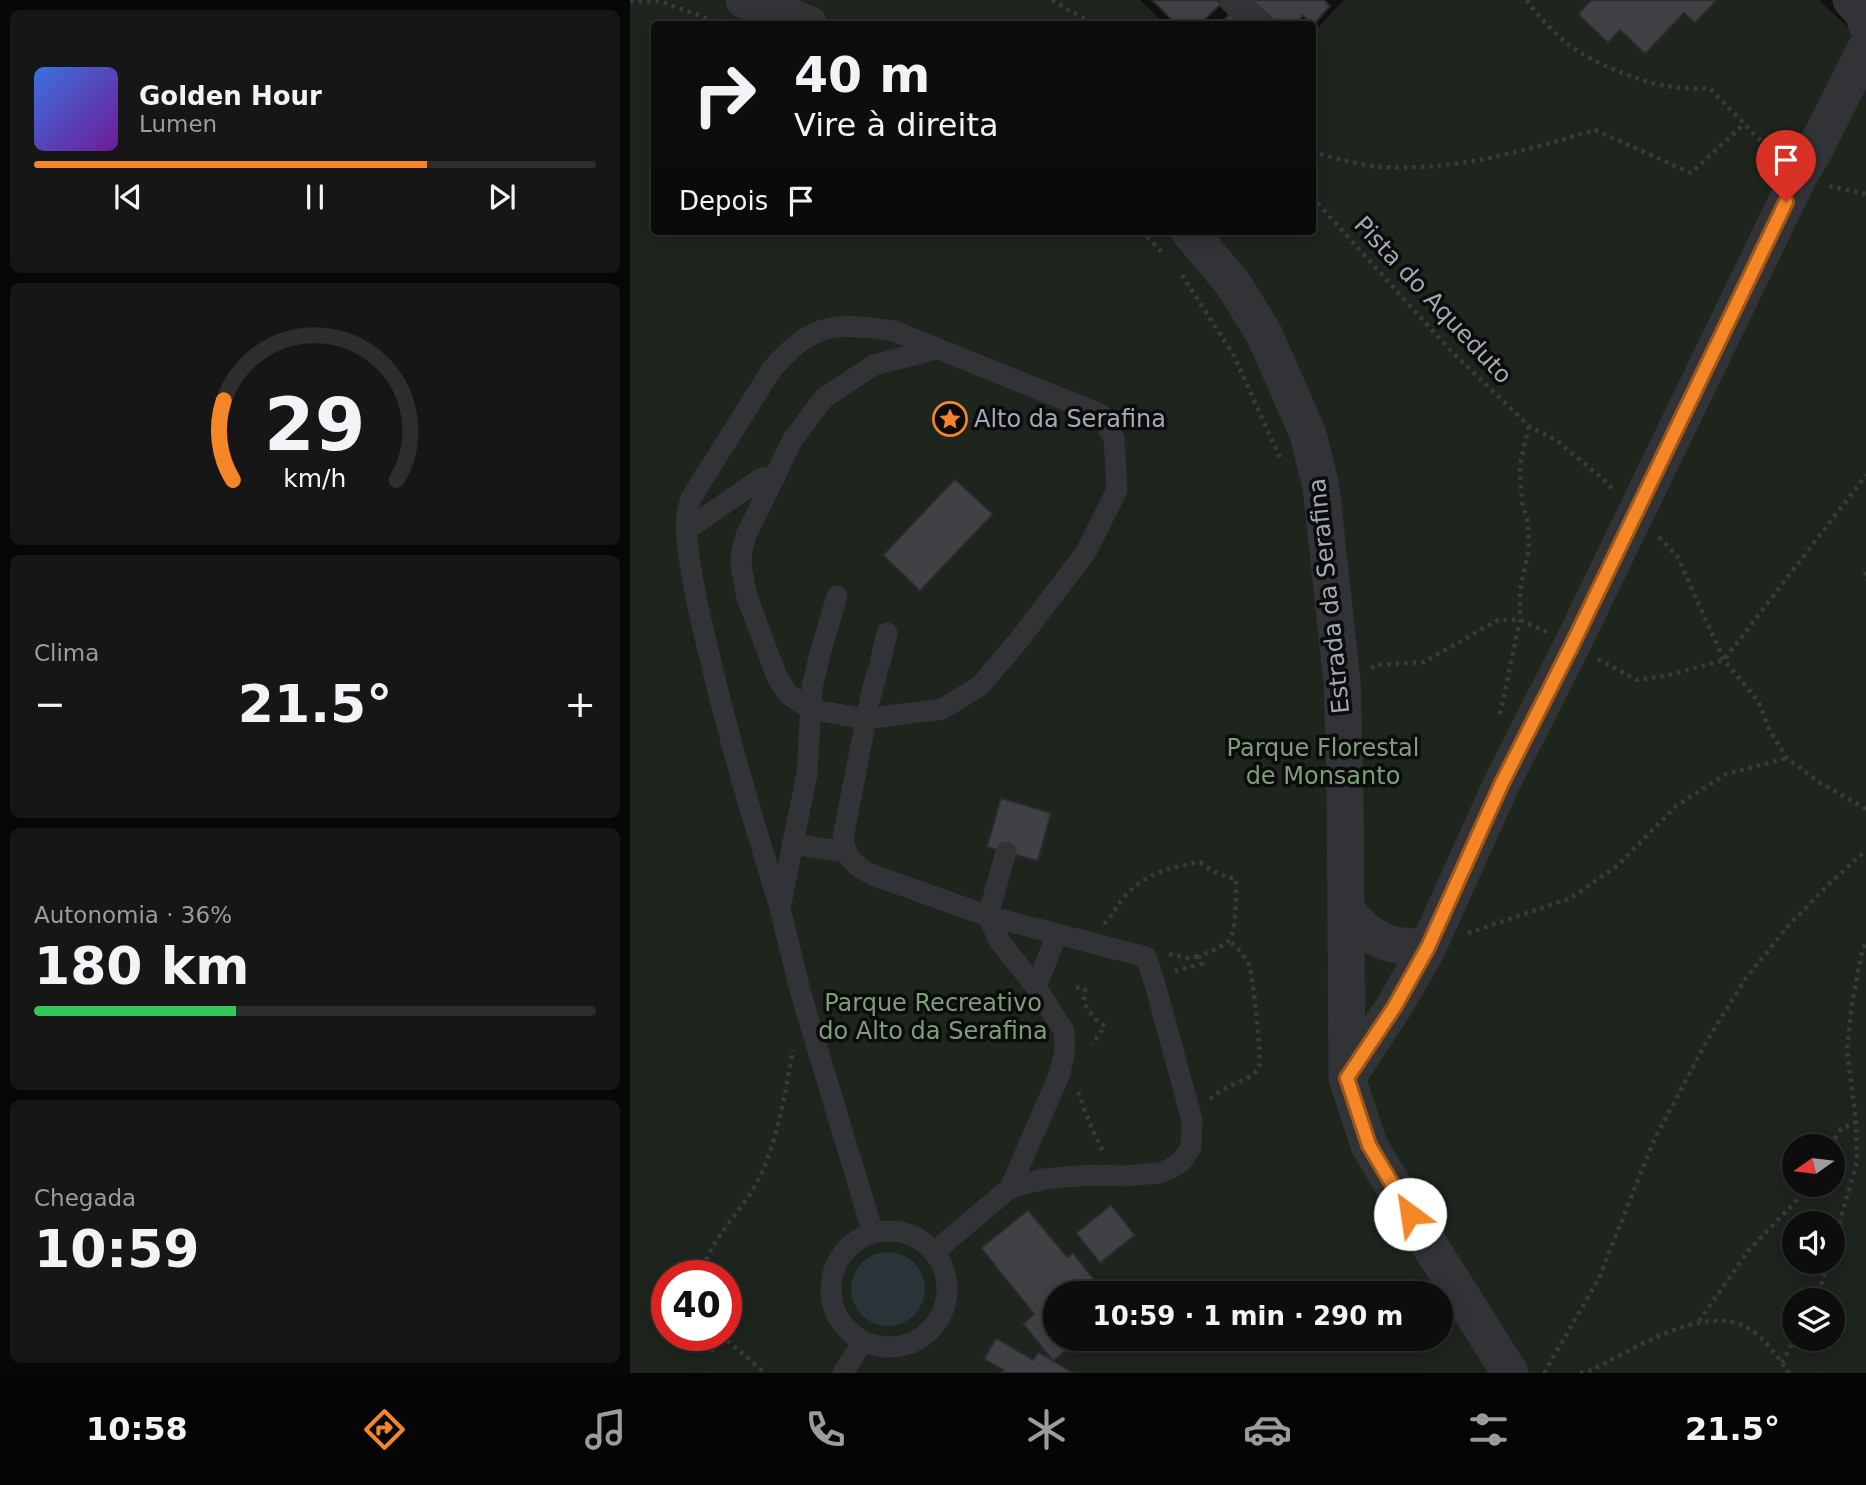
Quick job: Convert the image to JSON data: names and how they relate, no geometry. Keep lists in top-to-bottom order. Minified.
{"streets":{"street":["Estrada da Serafina"],"path":["Pista do Aqueduto"]},"parks":["Parque Florestal de Monsanto","Parque Recreativo do Alto da Serafina"],"places":{"place":["Alto da Serafina"]},"north":"left","page":{"turn":["40 m","Vire à direita"],"song":["Golden Hour","Lumen"],"then":"Depois","tile":["Clima",["Autonomia · 36%","180 km"],["Chegada","10:59"]],"heat":["−","21.5°","+"],"limit":"40","trip":"10:59 · 1 min · 290 m","tabs":["10:58","21.5°"],"gauge":["29","km/h"]}}
